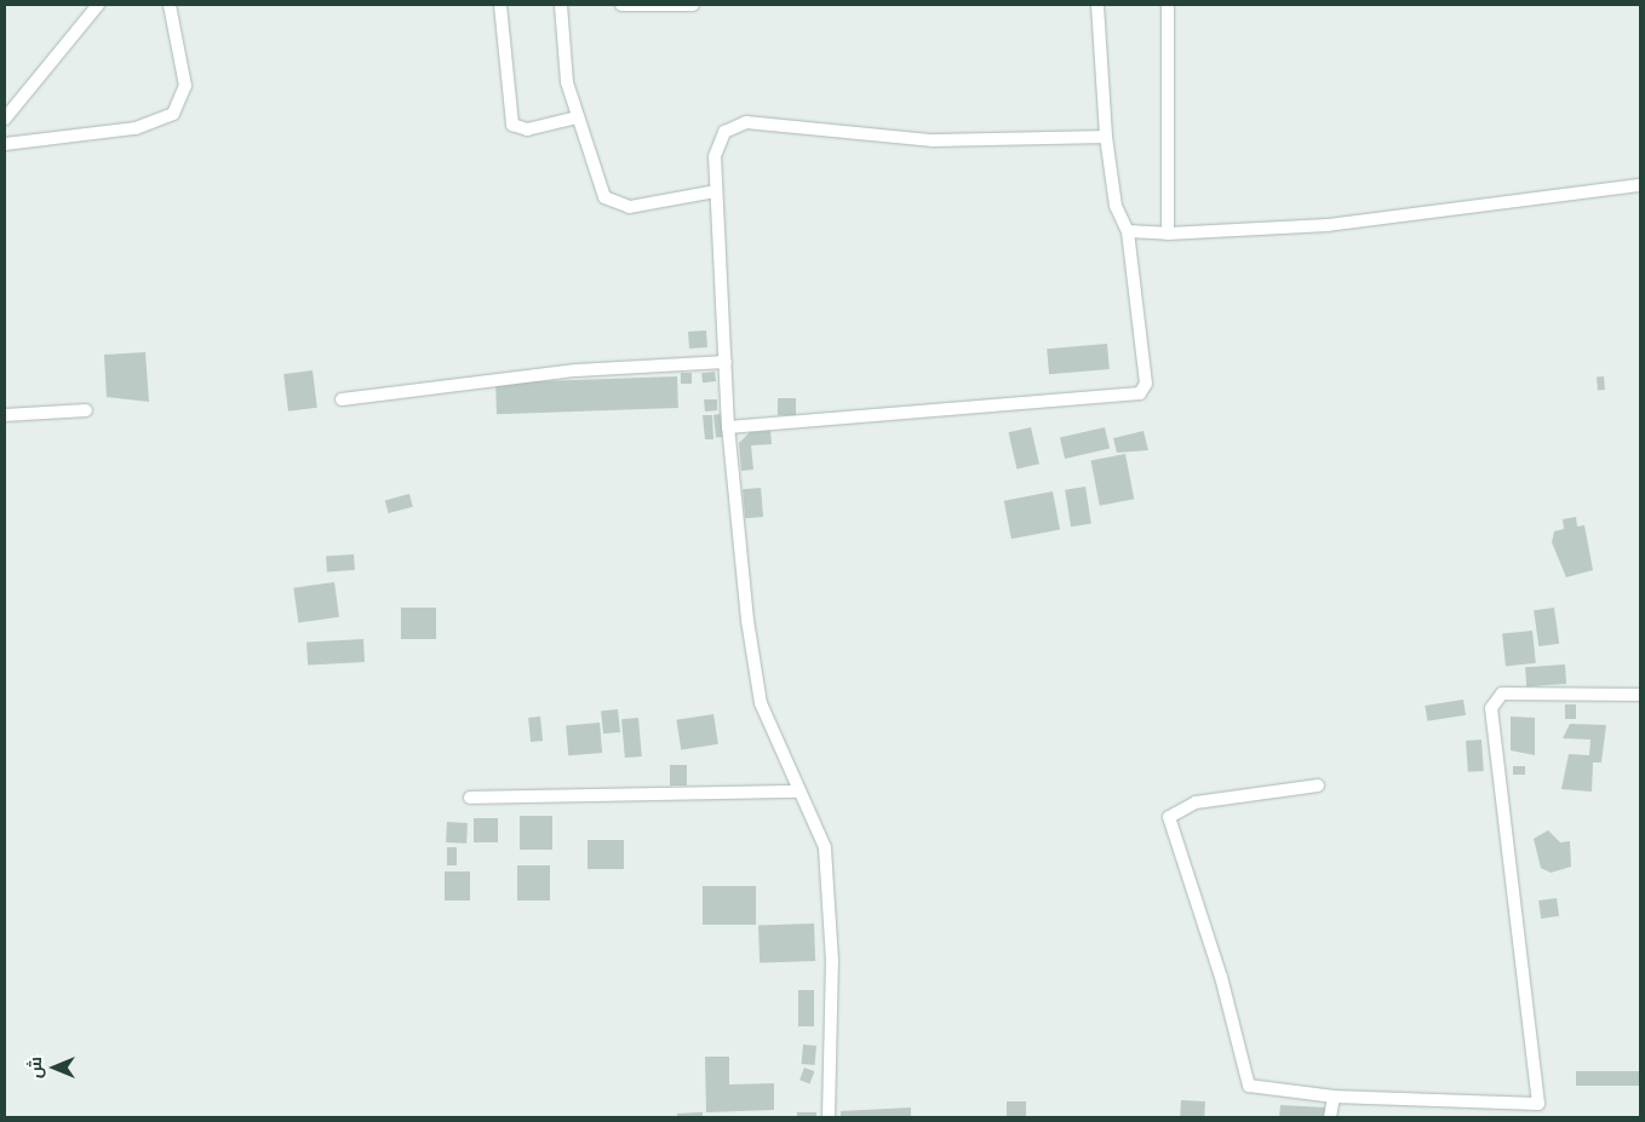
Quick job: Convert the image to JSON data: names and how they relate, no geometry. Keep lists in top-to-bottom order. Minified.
{"north":"left"}
